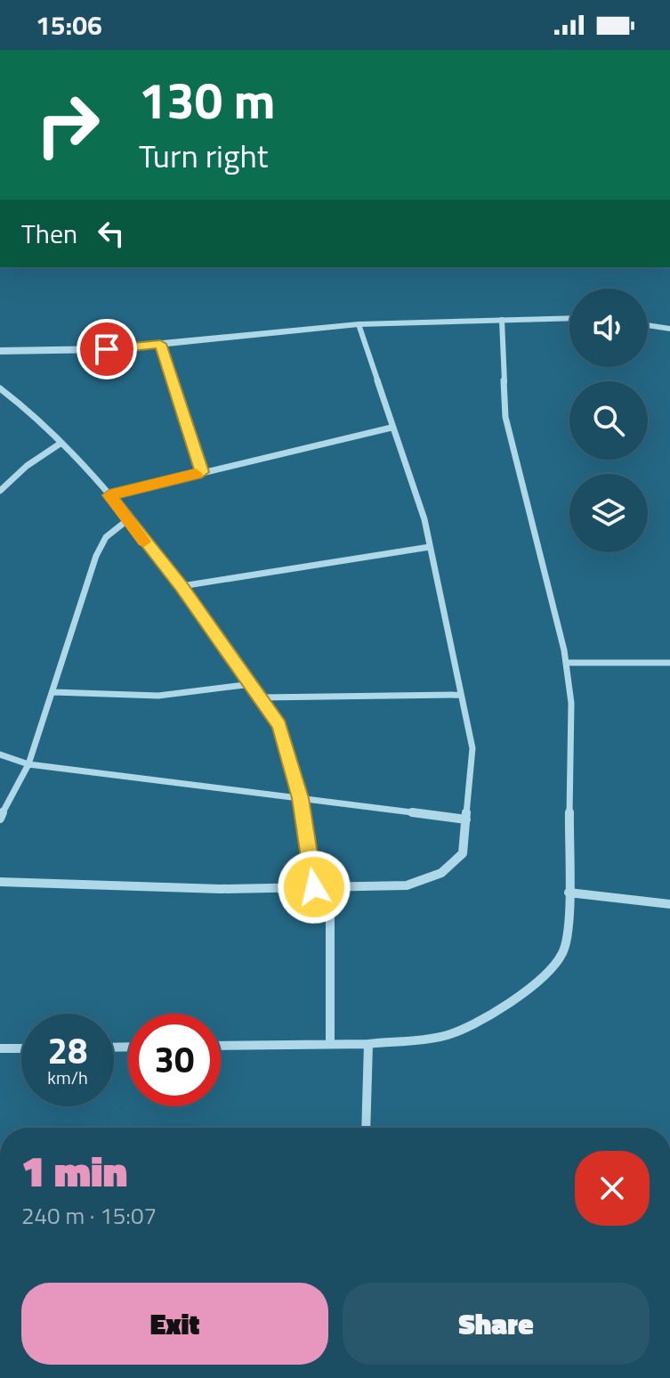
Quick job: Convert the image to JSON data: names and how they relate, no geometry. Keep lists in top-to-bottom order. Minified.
{"page":{"status":"15:06","turn":["130 m","Turn right"],"then":"Then","speed":"28 km/h","limit":"30","heading":["1 min","240 m · 15:07"],"buttons":["Exit","Share"]}}
